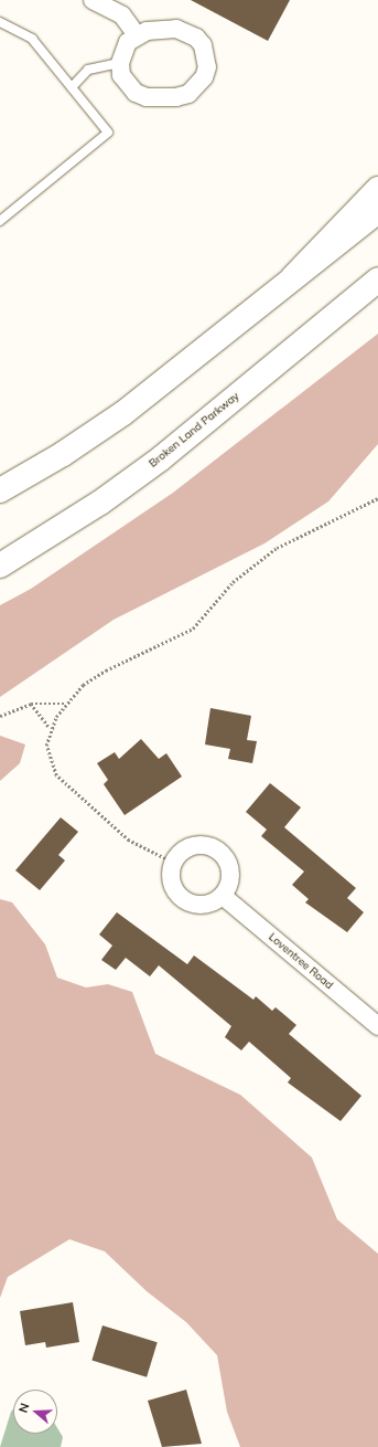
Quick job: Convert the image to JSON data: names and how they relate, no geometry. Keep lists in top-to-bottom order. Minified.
{"streets":{"main road":["Broken Land Parkway"],"street":["Loventree Road"]},"north":"left"}
